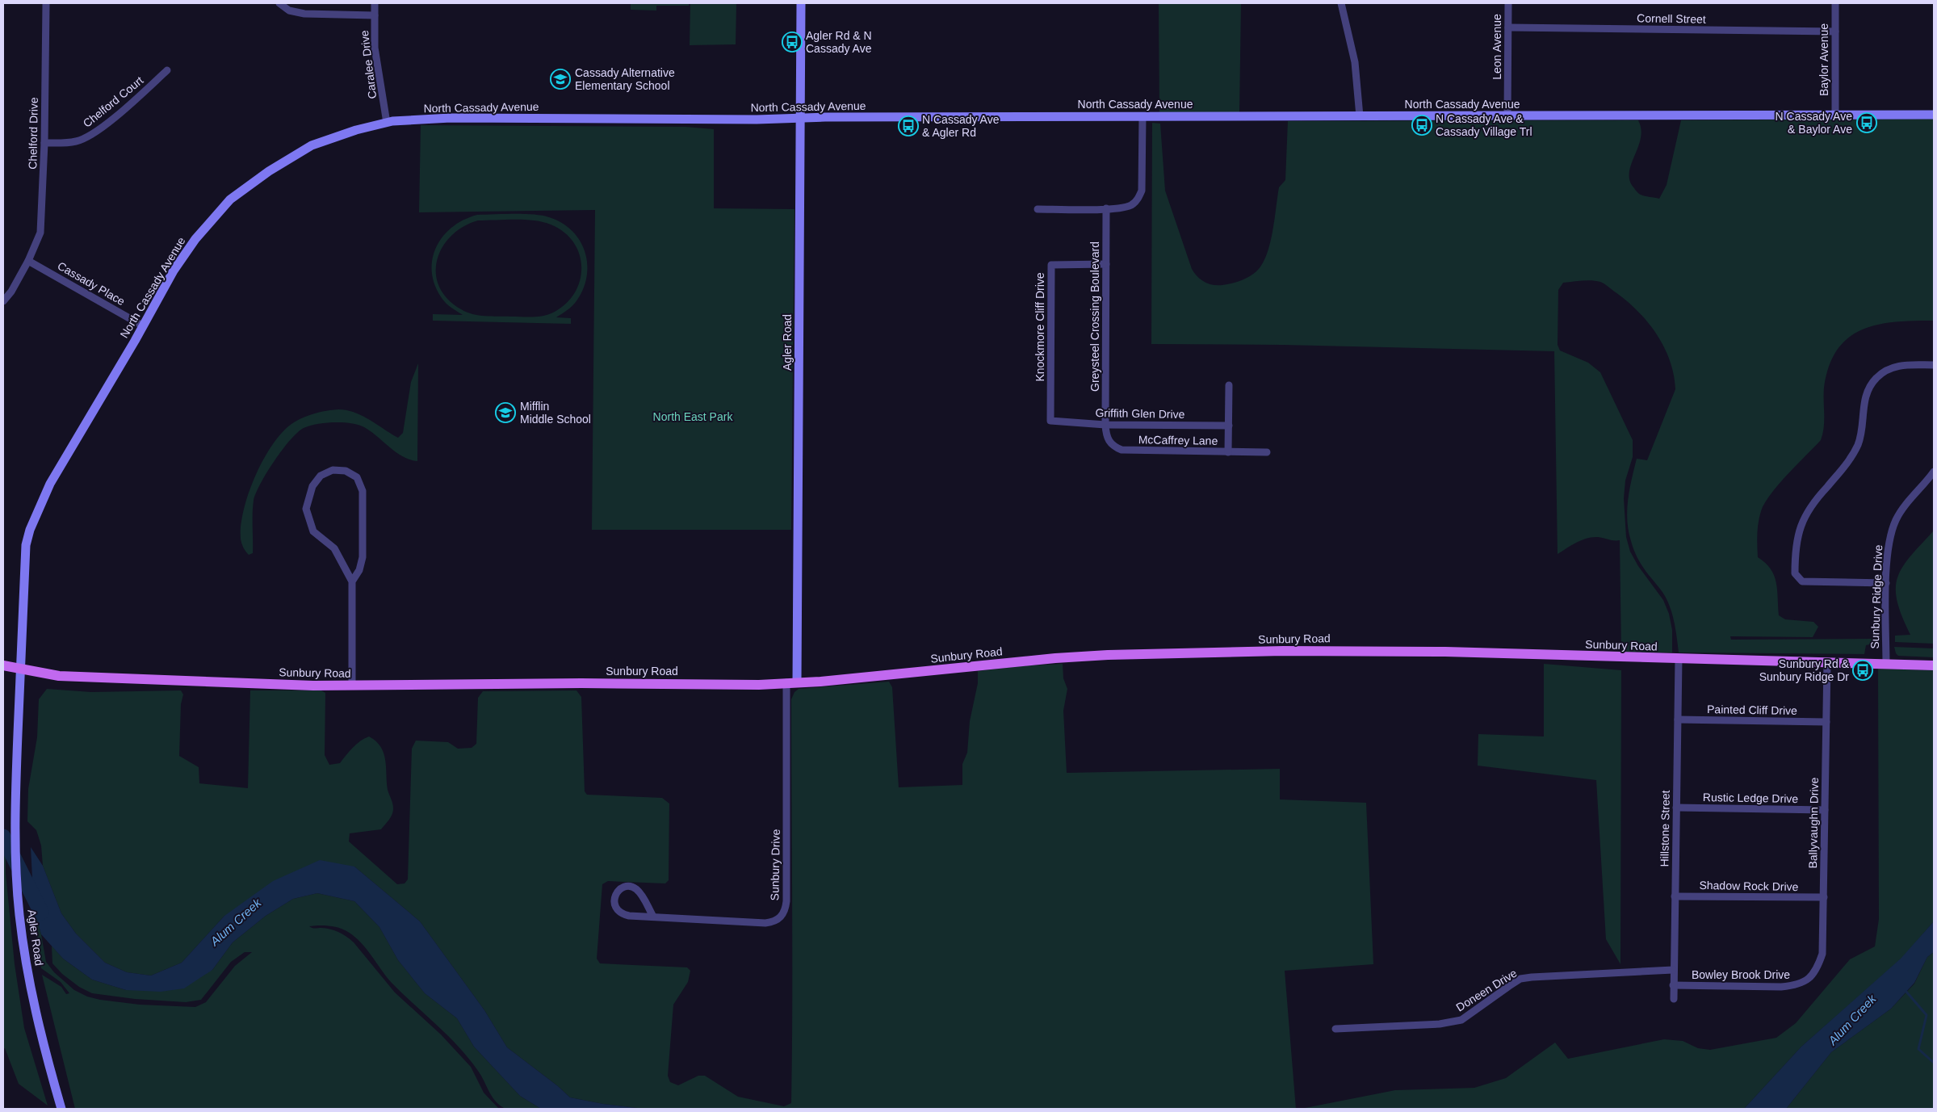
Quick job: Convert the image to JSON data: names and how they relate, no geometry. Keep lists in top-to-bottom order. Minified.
{"streets":{"main road":["North Cassady Avenue","Agler Road","Sunbury Road"],"street":["Cornell Street","Leon Avenue","Baylor Avenue","Caralee Drive","Chelford Court","Chelford Drive","Cassady Place","Greysteel Crossing Boulevard","Knockmore Cliff Drive","Griffith Glen Drive","McCaffrey Lane","Sunbury Ridge Drive","Painted Cliff Drive","Rustic Ledge Drive","Ballyvaughn Drive","Hillstone Street","Sunbury Drive","Shadow Rock Drive","Bowley Brook Drive","Doneen Drive"]},"crossings":[["Cornell Street","Leon Avenue"],["Cornell Street","Baylor Avenue"],["Leon Avenue","North Cassady Avenue"],["Baylor Avenue","North Cassady Avenue"],["Caralee Drive","North Cassady Avenue"],["Chelford Court","Chelford Drive"],["North Cassady Avenue","Cassady Place"],["North Cassady Avenue","Agler Road"],["North Cassady Avenue","Sunbury Road"],["Chelford Drive","Cassady Place"],["Greysteel Crossing Boulevard","Knockmore Cliff Drive"],["Greysteel Crossing Boulevard","Griffith Glen Drive"],["Greysteel Crossing Boulevard","McCaffrey Lane"],["Knockmore Cliff Drive","Griffith Glen Drive"],["Agler Road","Sunbury Road"],["Griffith Glen Drive","McCaffrey Lane"],["Sunbury Ridge Drive","Sunbury Road"],["Sunbury Road","Ballyvaughn Drive"],["Sunbury Road","Hillstone Street"],["Sunbury Road","Sunbury Drive"],["Painted Cliff Drive","Ballyvaughn Drive"],["Painted Cliff Drive","Hillstone Street"],["Rustic Ledge Drive","Ballyvaughn Drive"],["Rustic Ledge Drive","Hillstone Street"],["Ballyvaughn Drive","Shadow Rock Drive"],["Ballyvaughn Drive","Bowley Brook Drive"],["Hillstone Street","Shadow Rock Drive"],["Hillstone Street","Bowley Brook Drive"],["Hillstone Street","Doneen Drive"]],"water":["Alum Creek"],"parks":["North East Park"],"places":{"bus stop":["Agler Rd & N Cassady Ave","N Cassady Ave & Baylor Ave","N Cassady Ave & Cassady Village Trl","N Cassady Ave & Agler Rd","Sunbury Rd & Sunbury Ridge Dr"],"school or university":["Cassady Alternative Elementary School","Mifflin Middle School"]}}
